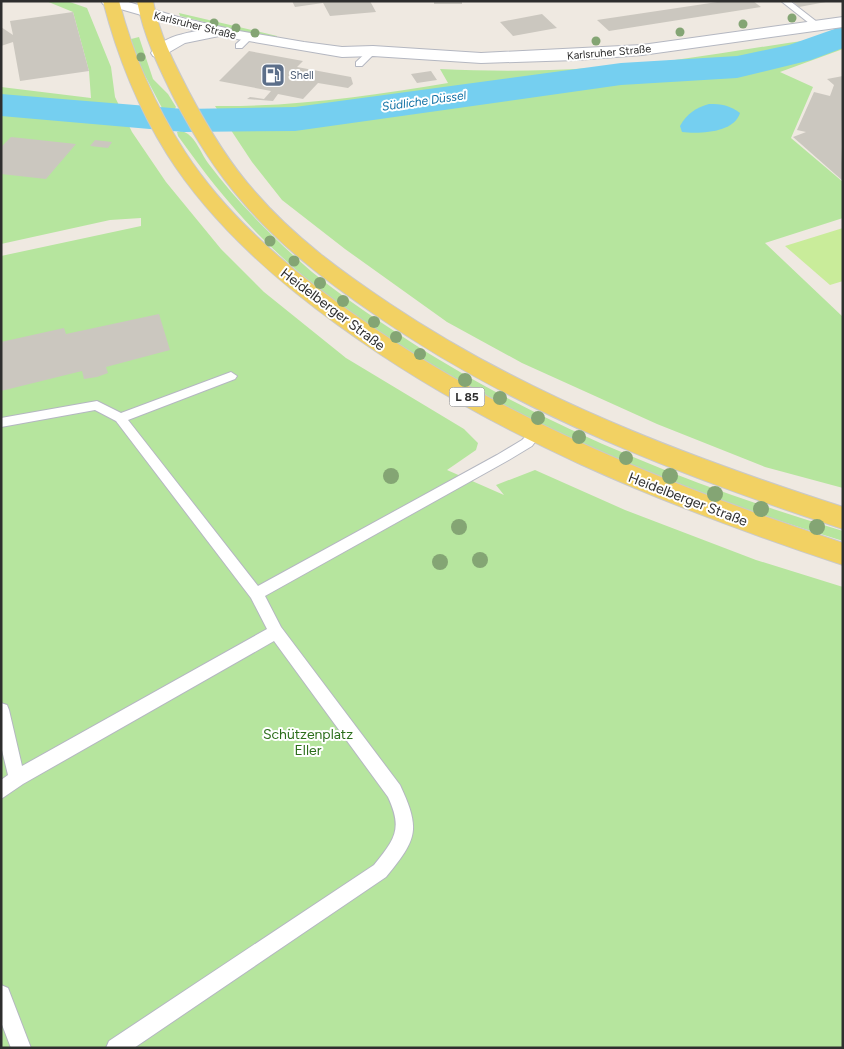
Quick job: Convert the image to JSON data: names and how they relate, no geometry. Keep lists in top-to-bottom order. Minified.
{"streets":{"main road":["Karlsruher Straße","Heidelberger Straße","L 85"]},"crossings":[["Karlsruher Straße","Heidelberger Straße"]],"water":["Südliche Düssel"],"parks":["Schützenplatz Eller"],"places":{"fuel station":["Shell"]}}
